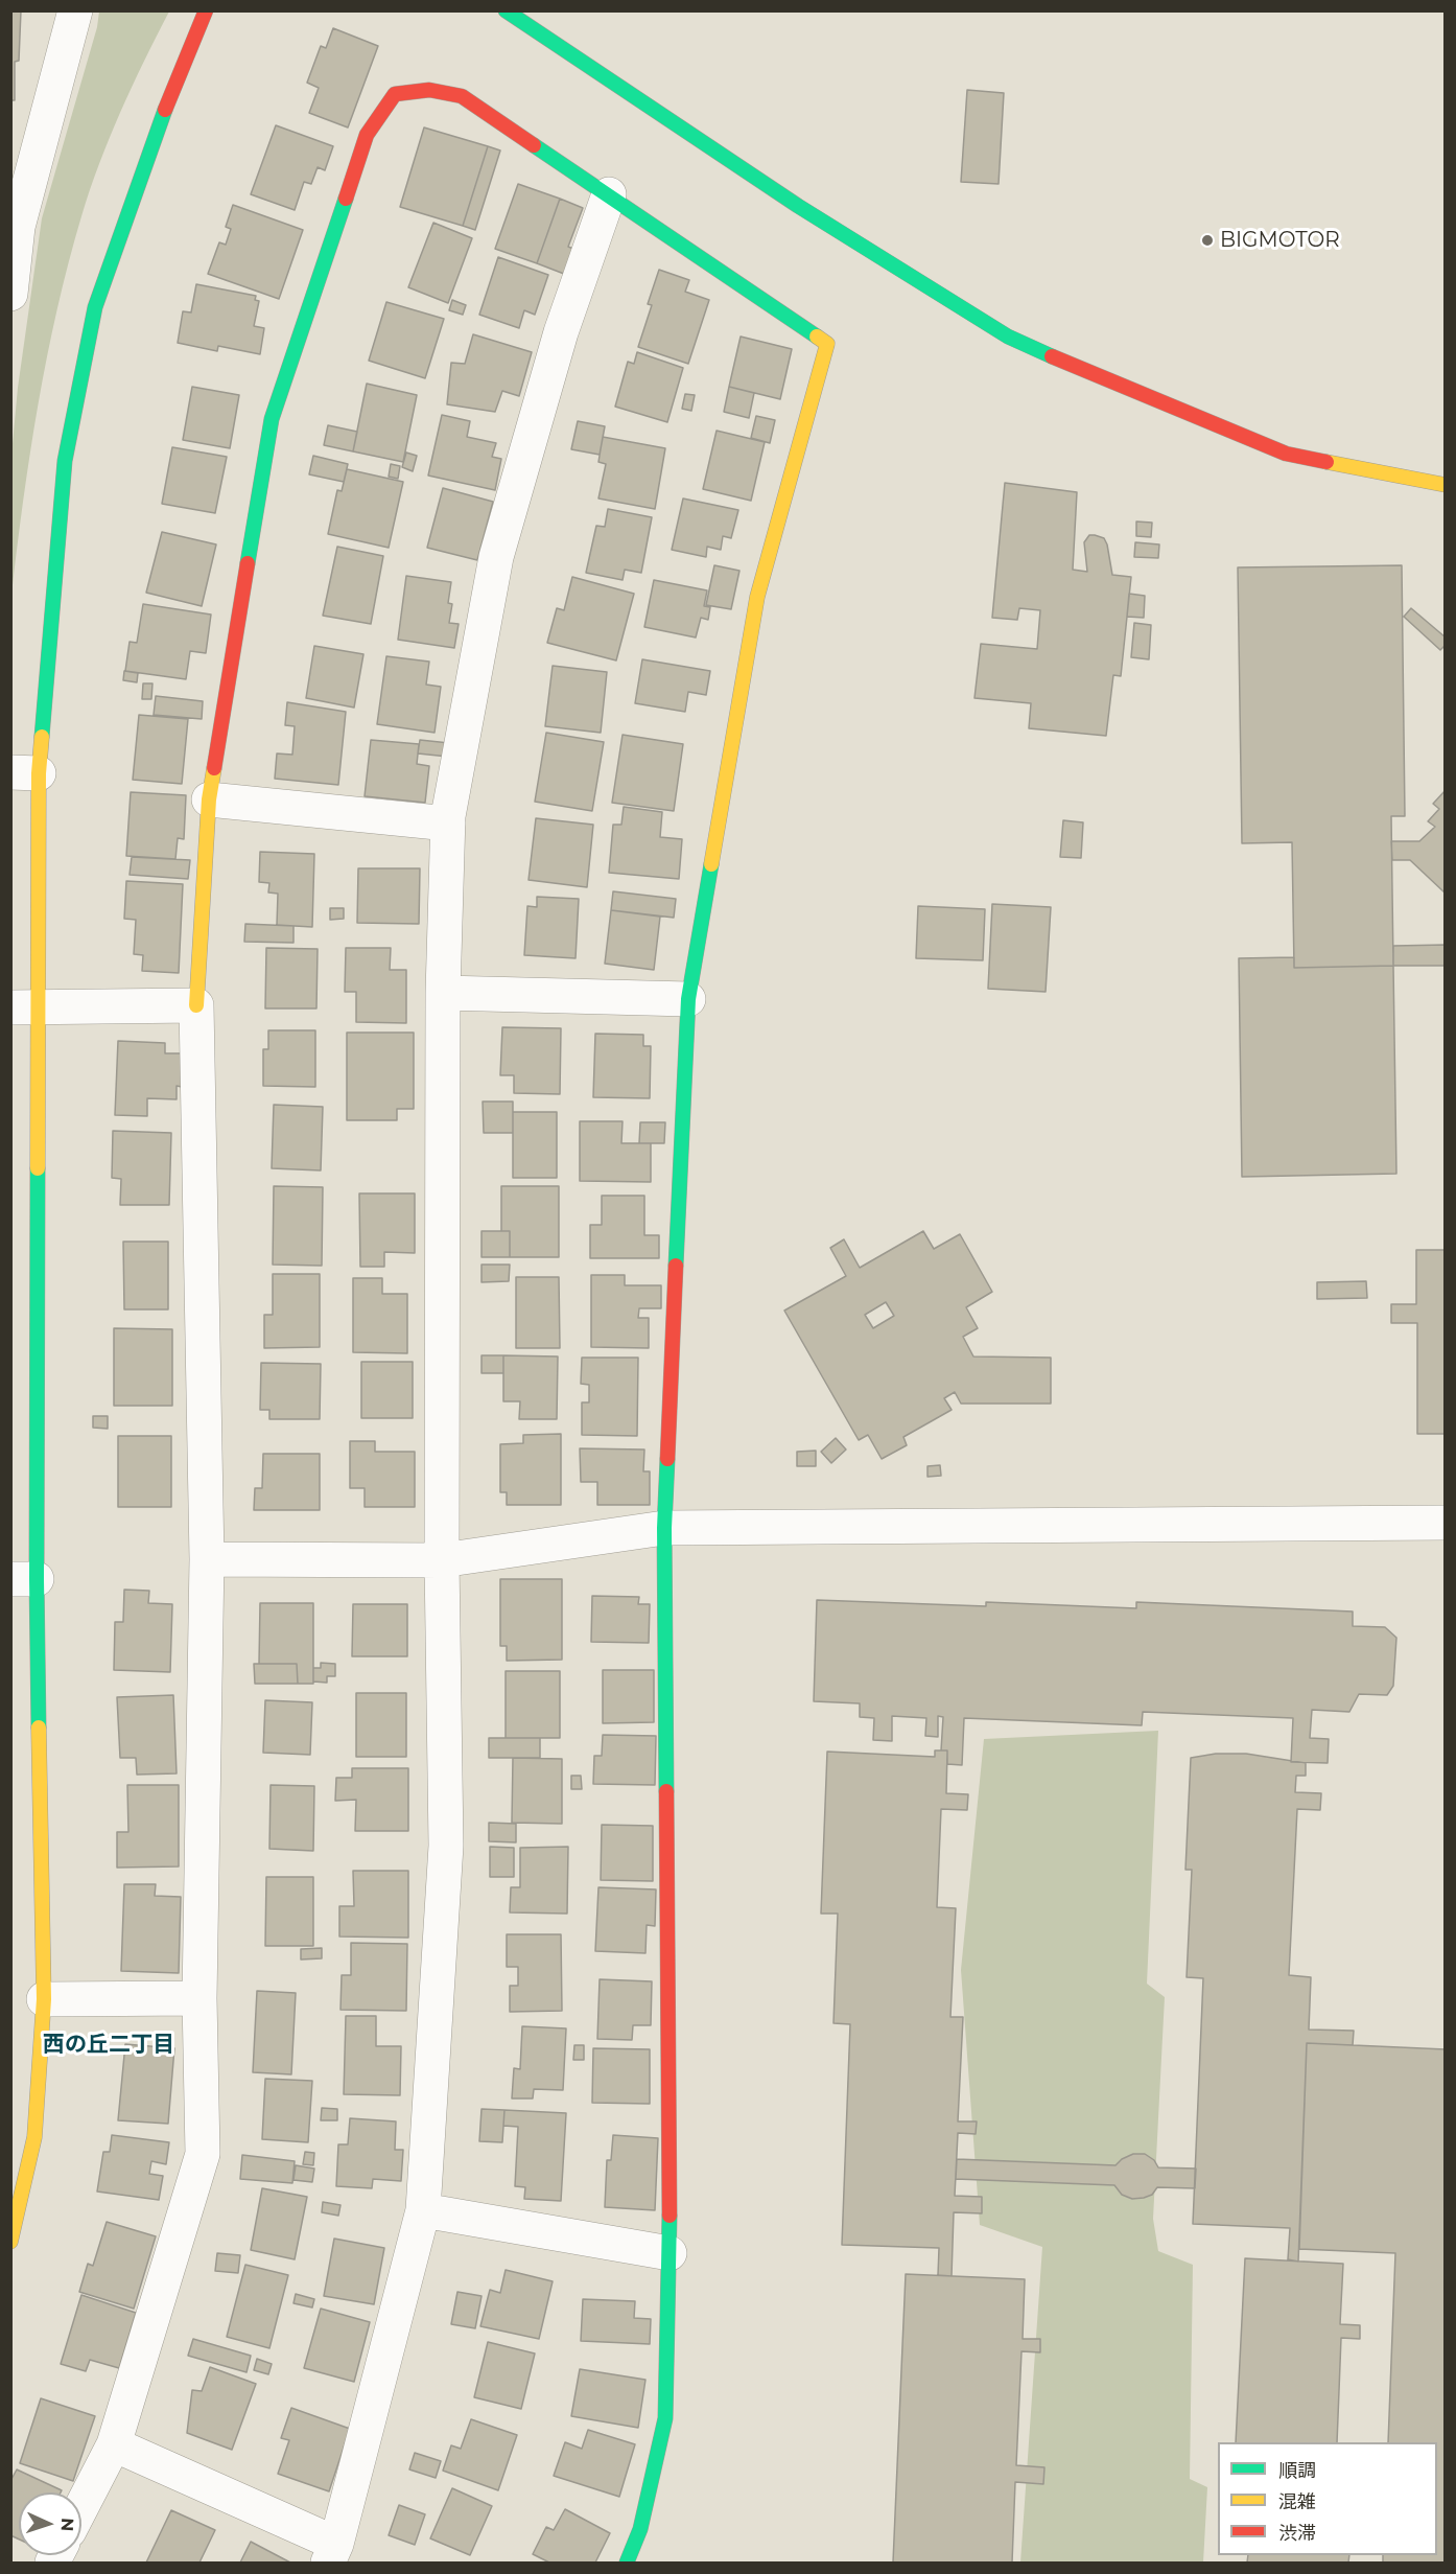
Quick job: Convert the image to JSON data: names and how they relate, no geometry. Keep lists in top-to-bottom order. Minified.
{"districts":["西の丘二丁目"],"places":["BIGMOTOR"],"legend":["順調","混雑","渋滞"],"north":"right"}
